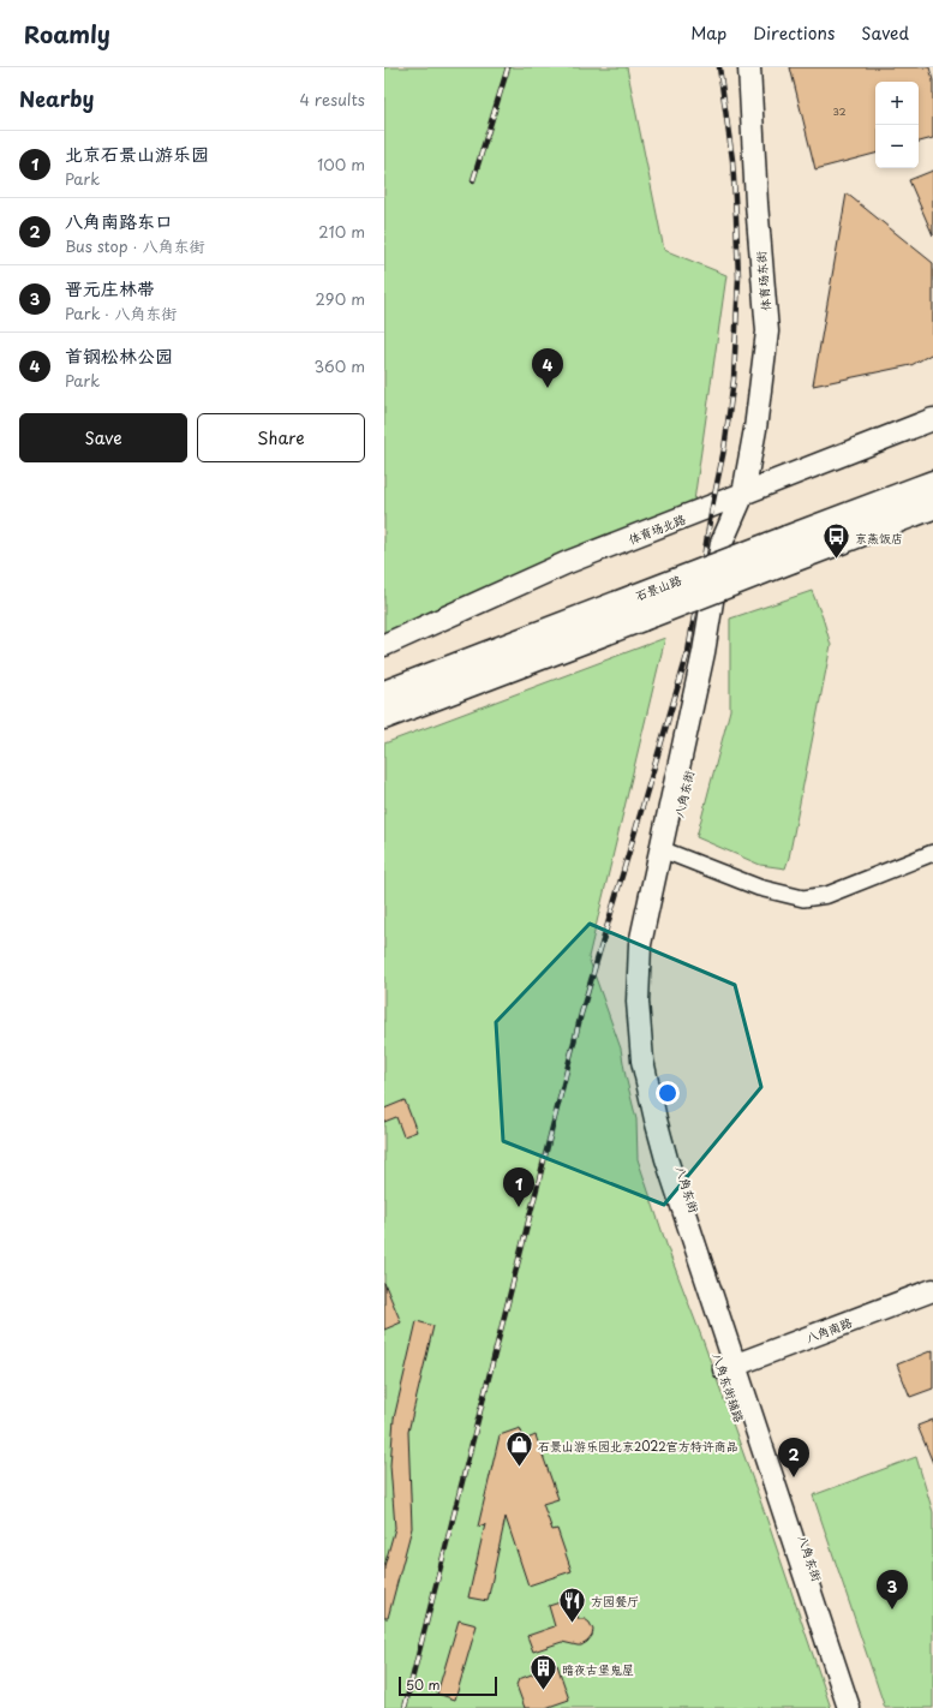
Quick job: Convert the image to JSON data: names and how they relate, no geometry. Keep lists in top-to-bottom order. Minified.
{"streets":{"main road":["石景山路"],"street":["体育场东街","体育场北路","八角东街","八角南路","八角东街辅路"]},"crossings":[["体育场东街","体育场北路"],["体育场东街","八角东街"],["体育场北路","八角东街"],["八角东街","八角南路"],["八角东街","八角东街辅路"],["八角南路","八角东街辅路"]],"places":{"bus stop":["京燕饭店"],"shop":["石景山游乐园北京2022官方特许商品"],"restaurant":["方园餐厅"],"building":["暗夜古堡鬼屋"]},"house_numbers":["32"],"scale_bar":"50 m","page":{"header":"Roamly","nav":["Map","Directions","Saved"],"heading":["Nearby","4 results"],"map_buttons":["+","−"],"list":[{"mark":"1","name":"北京石景山游乐园","note":"Park","value":"100 m"},{"mark":"2","name":"八角南路东口","note":"Bus stop · 八角东街","value":"210 m"},{"mark":"3","name":"晋元庄林带","note":"Park · 八角东街","value":"290 m"},{"mark":"4","name":"首钢松林公园","note":"Park","value":"360 m"}],"pins":["4","1","2","3"],"buttons":["Save","Share"],"scale":"50 m"}}
